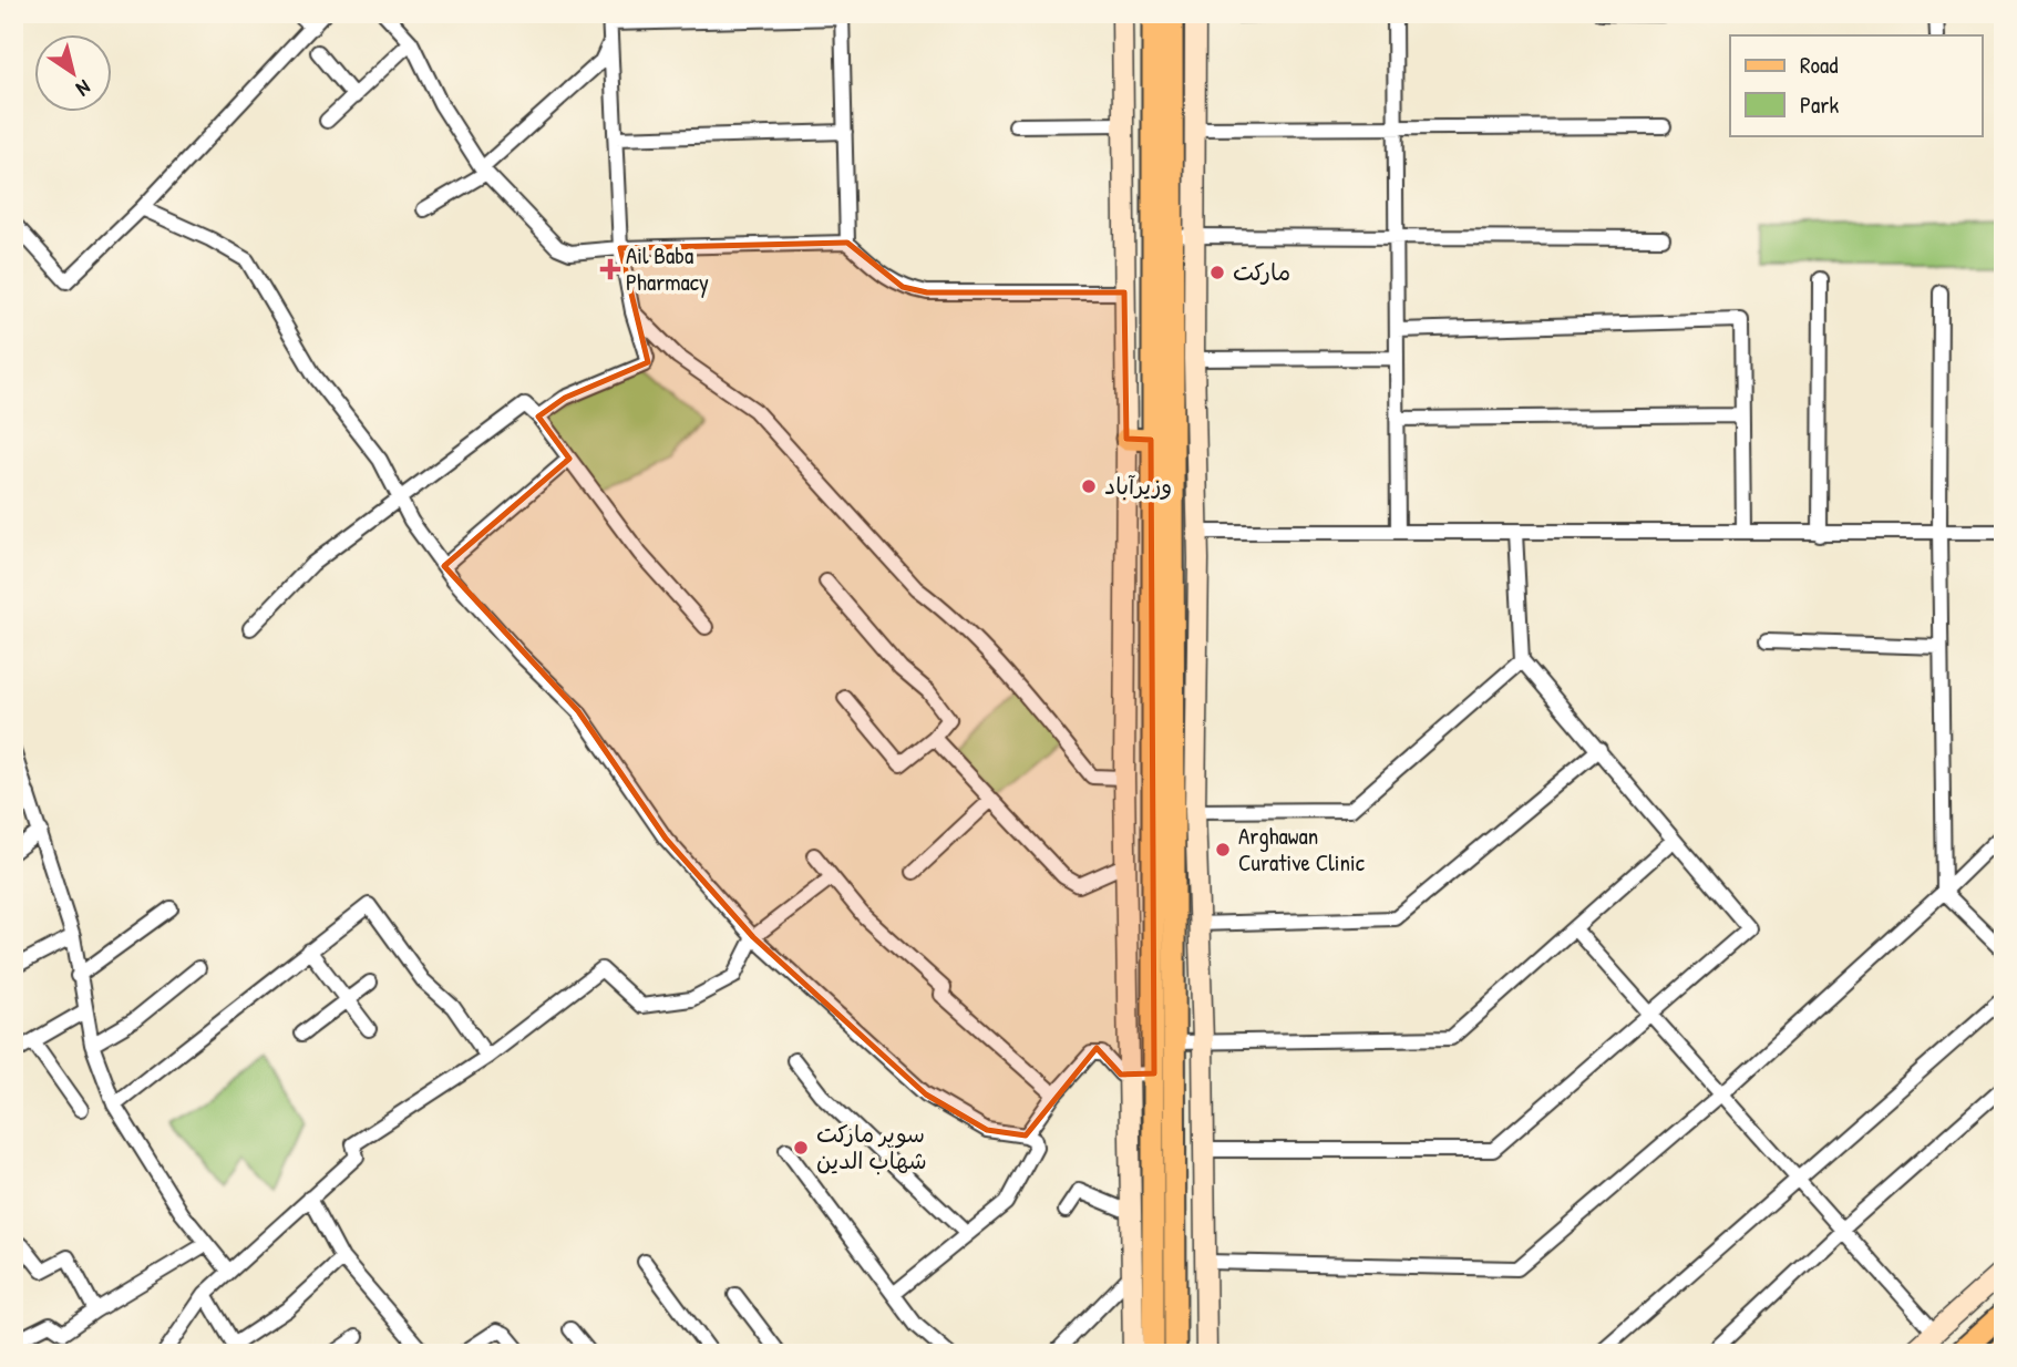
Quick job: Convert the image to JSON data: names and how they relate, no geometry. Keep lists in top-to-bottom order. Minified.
{"places":{"health":["Ail Baba Pharmacy"],"other":["مارکت","وزیرآباد","Arghawan Curative Clinic","سوپر مارکت شهاب الدین"]},"legend":["Road","Park"],"north":"bottom right"}
